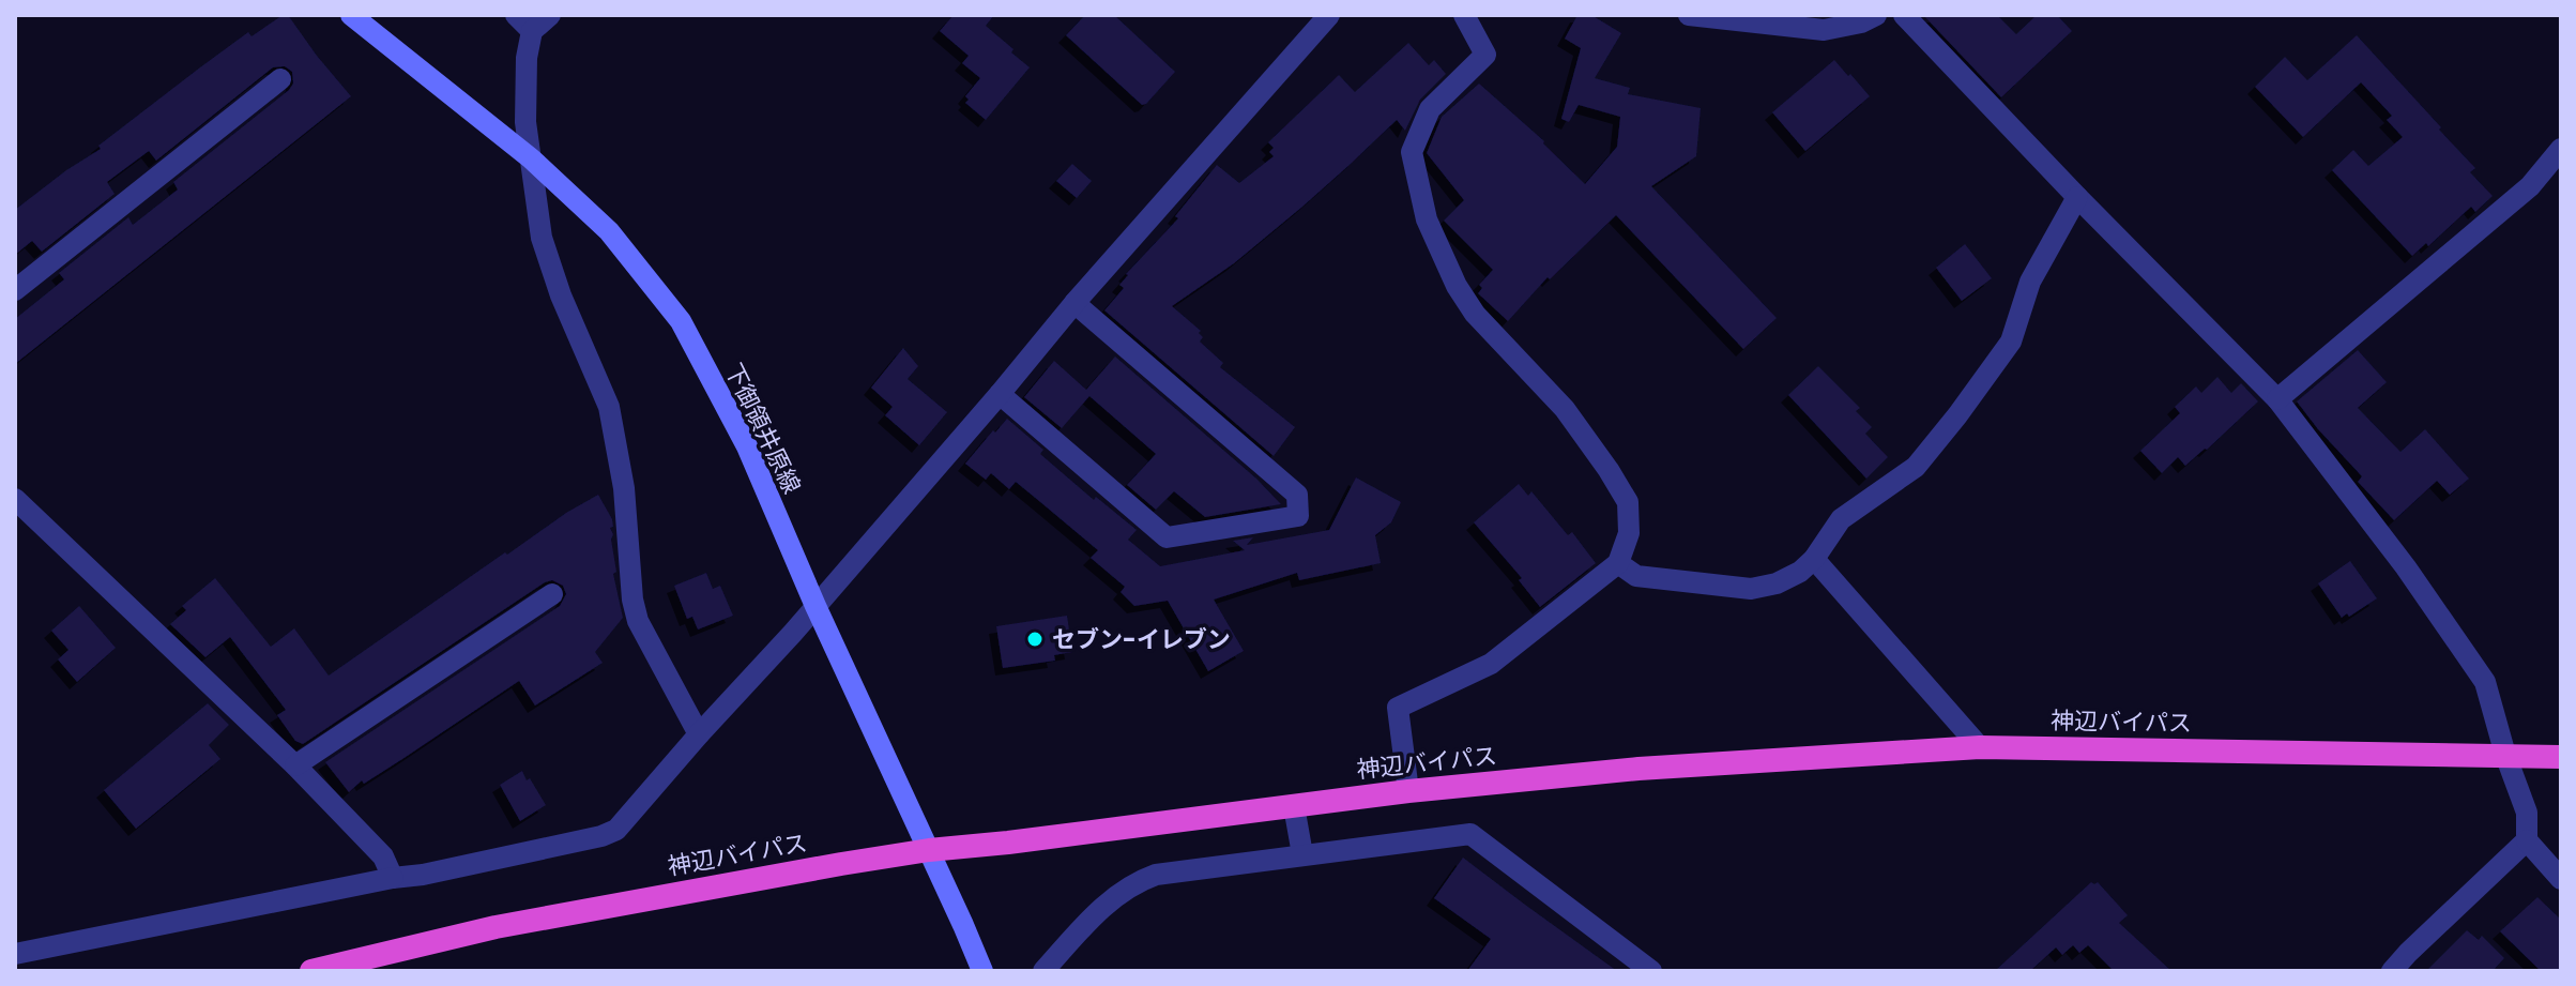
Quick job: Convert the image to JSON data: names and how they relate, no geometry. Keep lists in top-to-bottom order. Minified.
{"streets":{"highway":["神辺バイパス"],"main road":["下御領井原線"]},"crossings":[["下御領井原線","神辺バイパス"]],"places":["セブン-イレブン"]}
